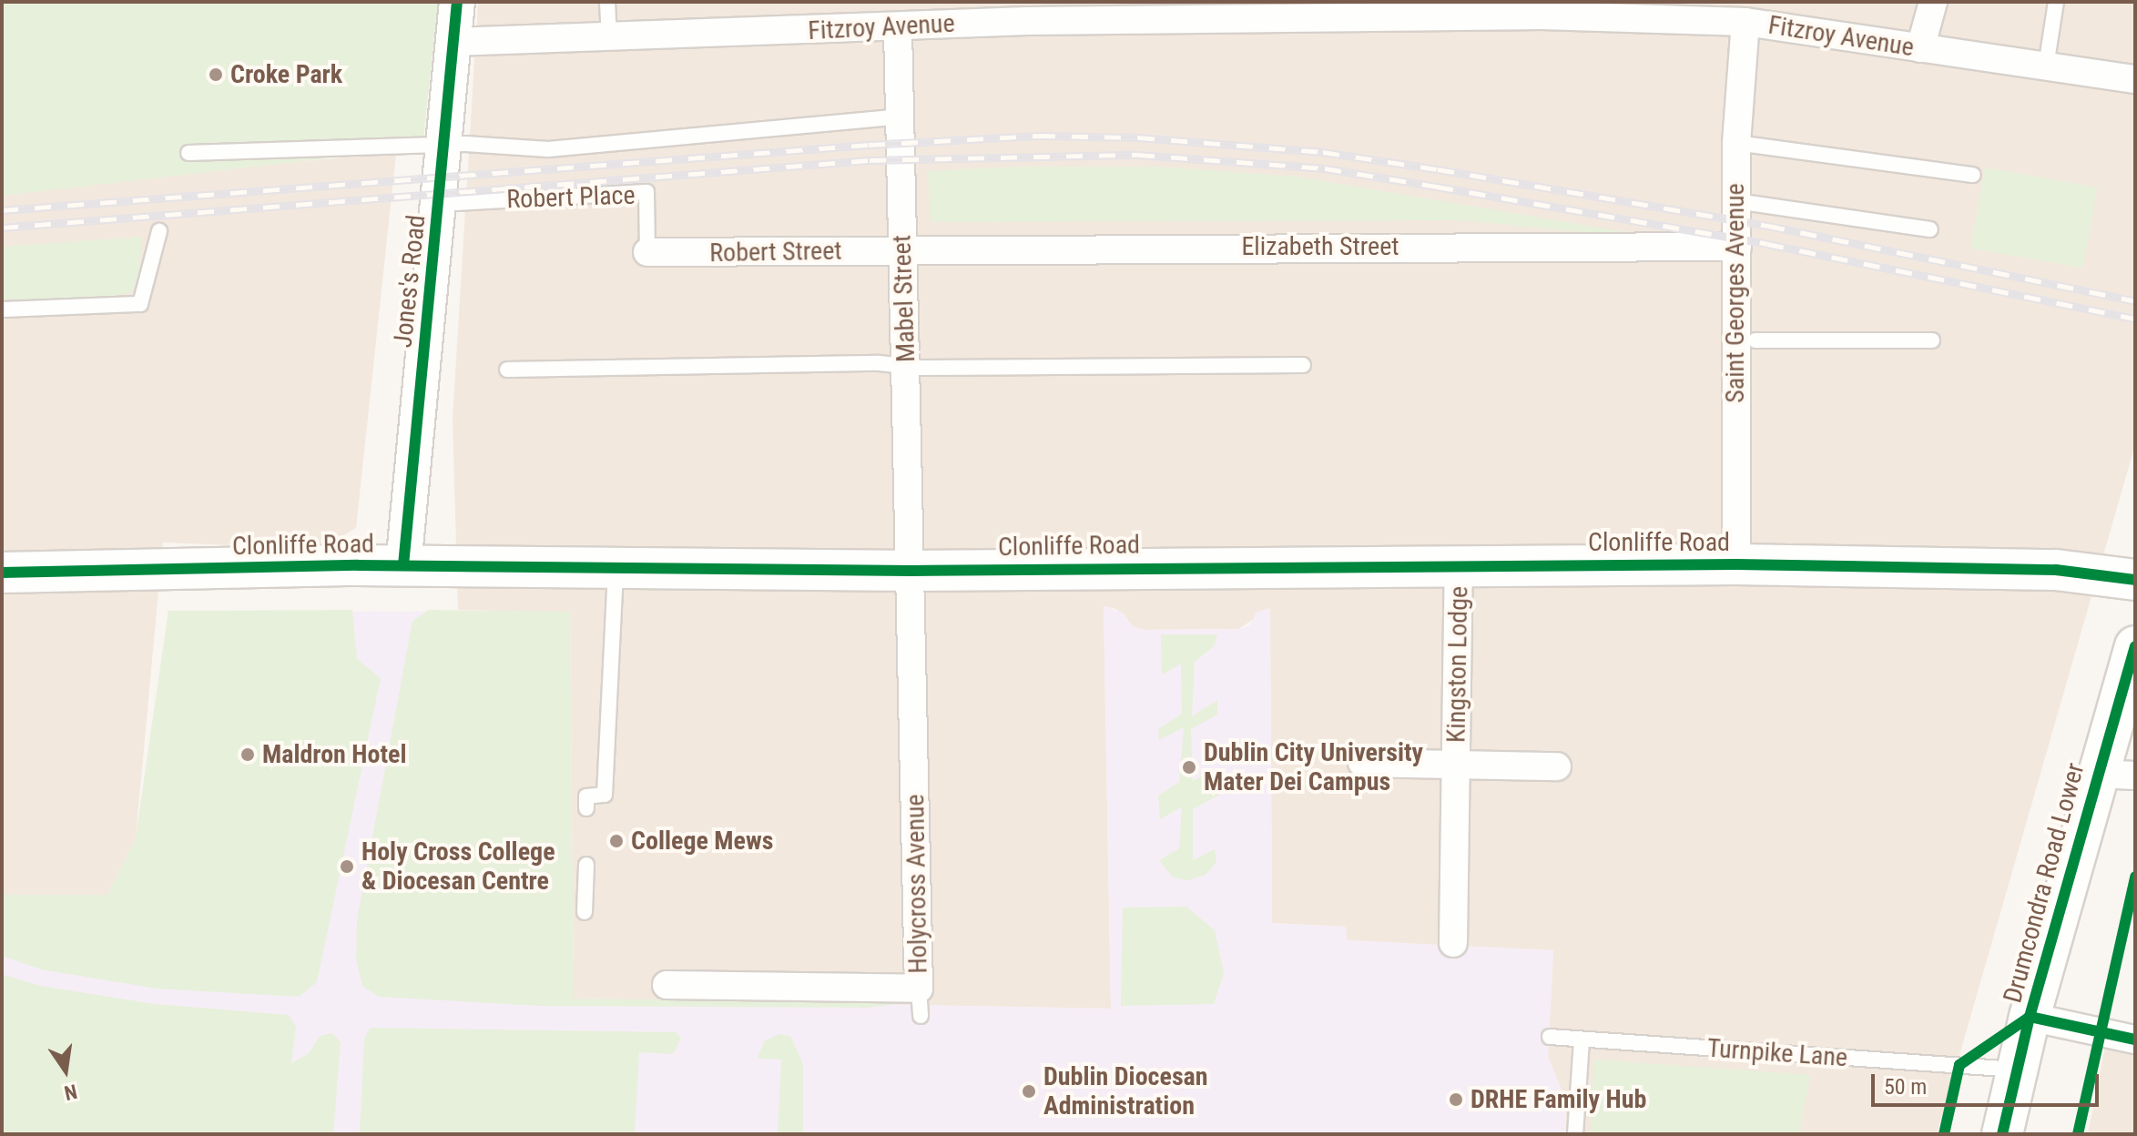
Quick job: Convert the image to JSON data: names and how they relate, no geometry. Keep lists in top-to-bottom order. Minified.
{"streets":{"main road":["Clonliffe Road","Drumcondra Road Lower"],"street":["Fitzroy Avenue","Elizabeth Street","Robert Street","Jones's Road","Saint Georges Avenue","Mabel Street","Kingston Lodge","Holycross Avenue"],"lane":["Robert Place","Turnpike Lane"]},"crossings":[["Fitzroy Avenue","Jones's Road"],["Fitzroy Avenue","Saint Georges Avenue"],["Fitzroy Avenue","Mabel Street"],["Robert Place","Robert Street"],["Robert Place","Jones's Road"],["Elizabeth Street","Robert Street"],["Elizabeth Street","Saint Georges Avenue"],["Elizabeth Street","Mabel Street"],["Robert Street","Mabel Street"],["Jones's Road","Clonliffe Road"],["Saint Georges Avenue","Clonliffe Road"],["Mabel Street","Clonliffe Road"],["Mabel Street","Holycross Avenue"],["Clonliffe Road","Kingston Lodge"],["Clonliffe Road","Holycross Avenue"],["Drumcondra Road Lower","Turnpike Lane"]],"places":["Croke Park","Maldron Hotel","Dublin City University Mater Dei Campus","College Mews","Holy Cross College & Diocesan Centre","Dublin Diocesan Administration","DRHE Family Hub"],"scale_bar":"50 m","north":"bottom"}
